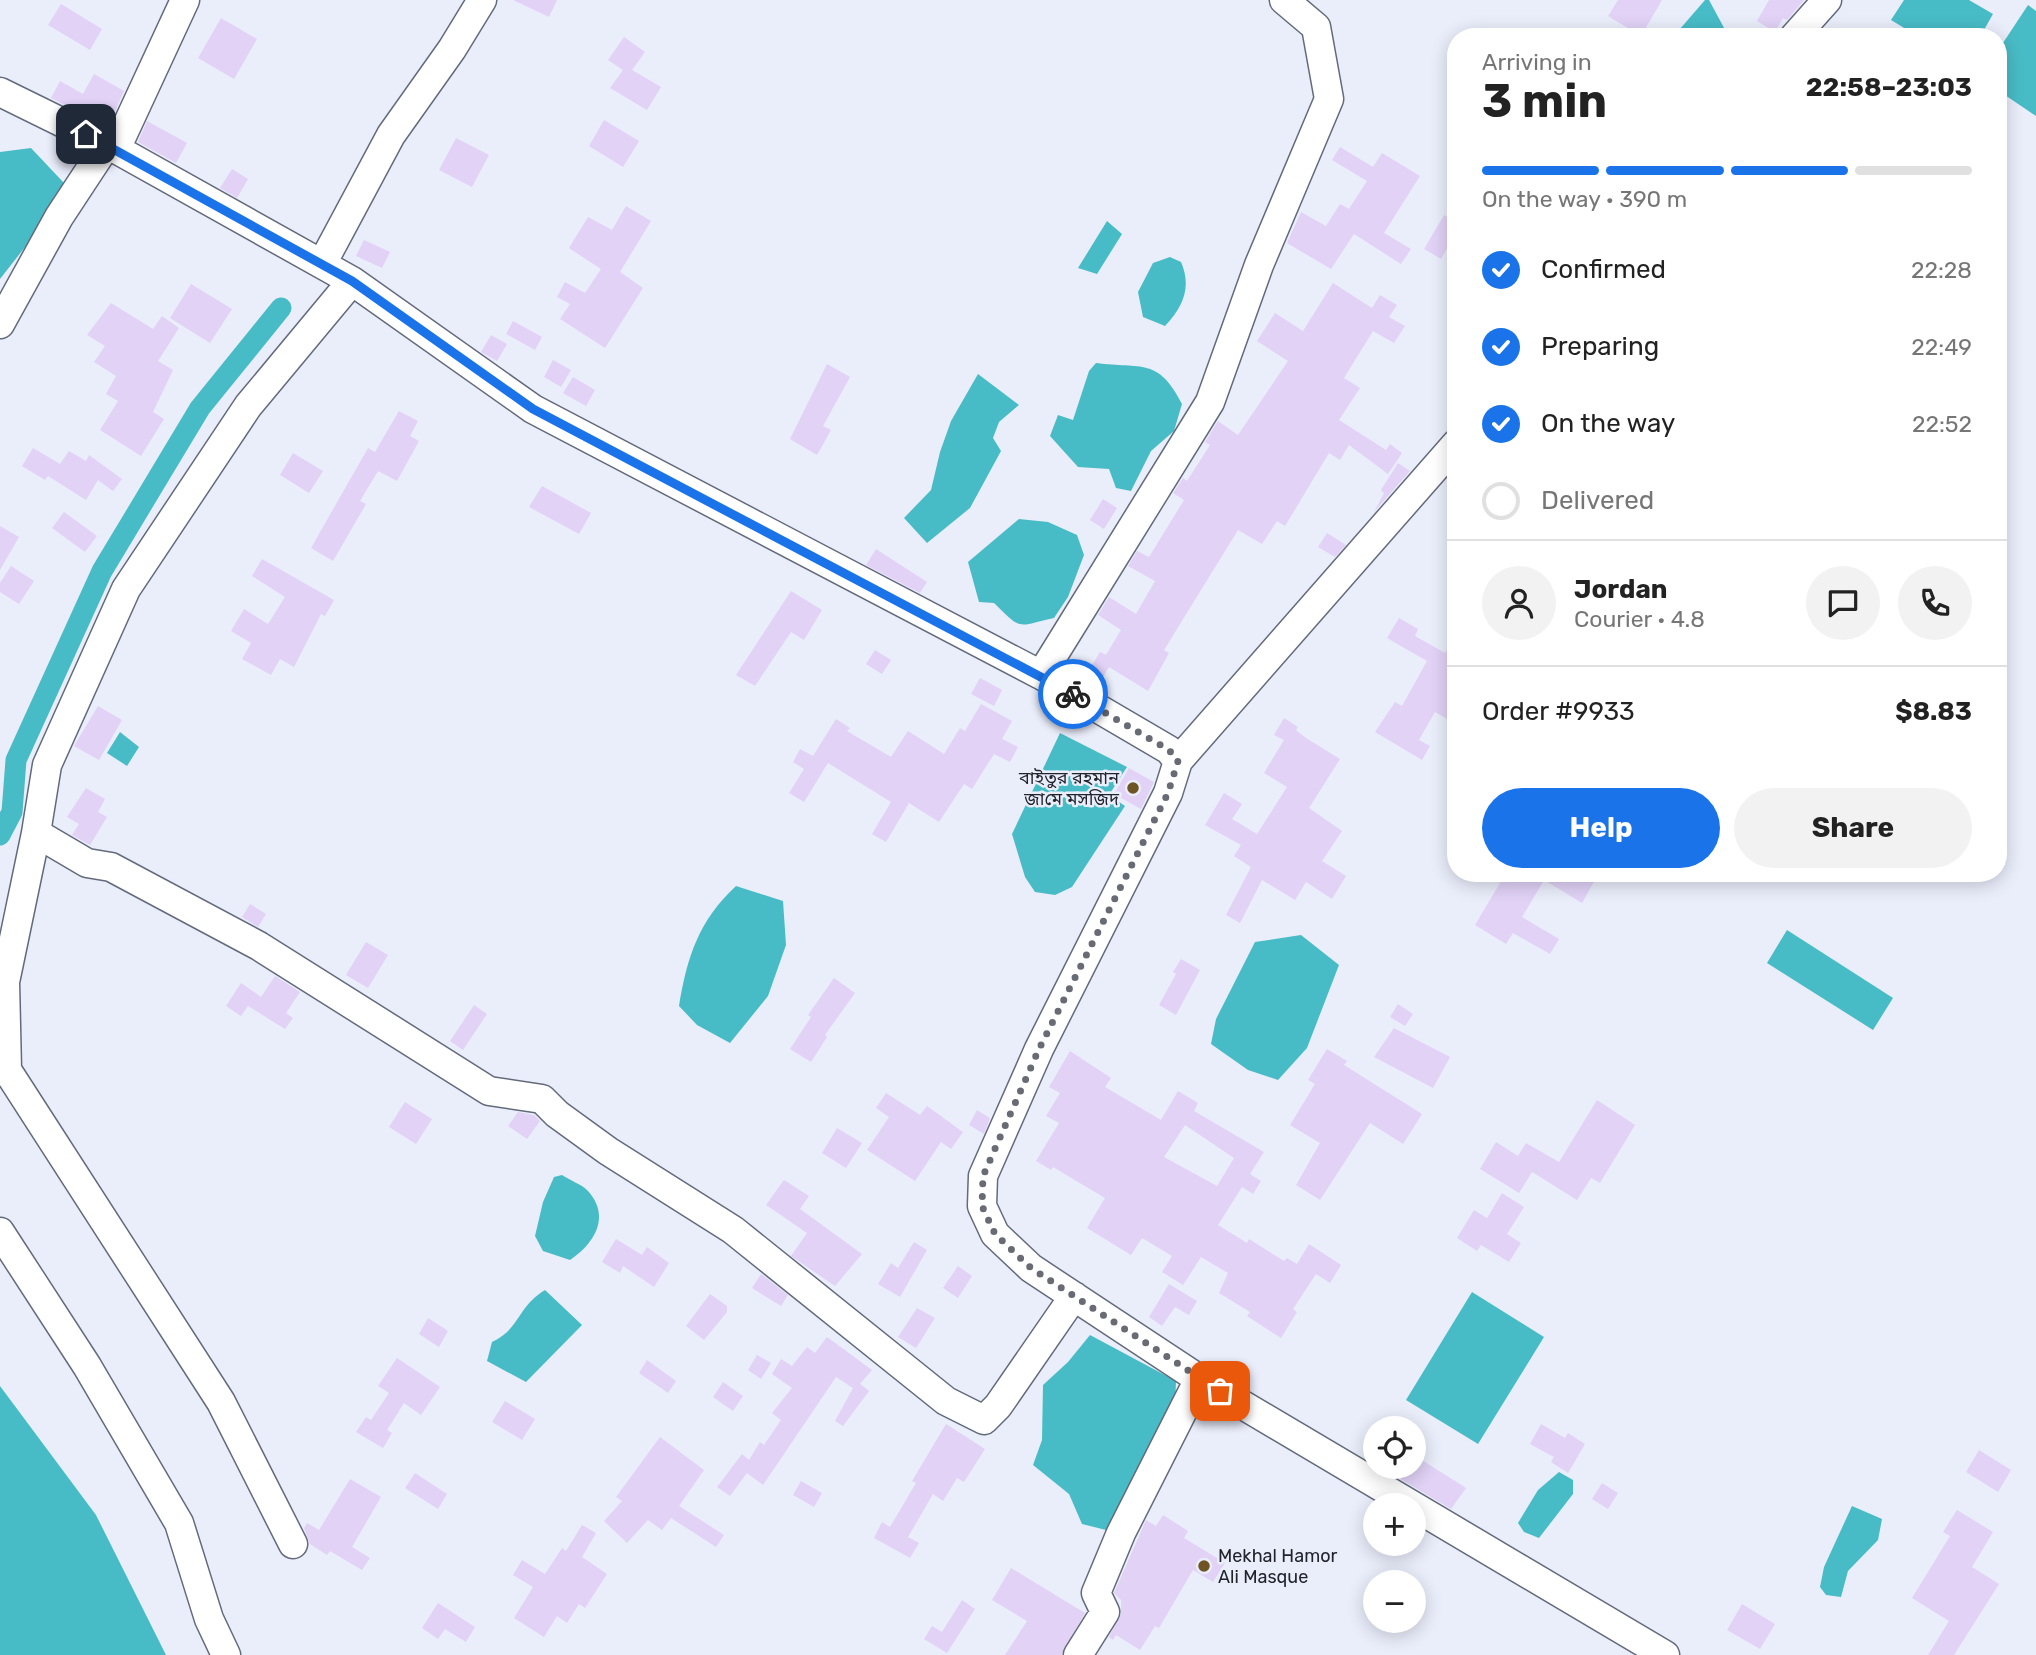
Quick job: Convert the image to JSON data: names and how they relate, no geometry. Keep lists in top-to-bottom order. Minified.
{"places":["বাইতুর রহমান জা‌মে মস‌জিদ","Mekhal Hamor Ali Masque"],"page":{"heading":["3 min","Arriving in","22:58–23:03"],"panel":["Jordan","Courier · 4.8","Order #9933","$8.83"],"bar":"On the way · 390 m","list":[["Confirmed","22:28"],["Preparing","22:49"],["On the way","22:52"],"Delivered"],"buttons":["Help","Share"],"map_buttons":["+","−"]}}
